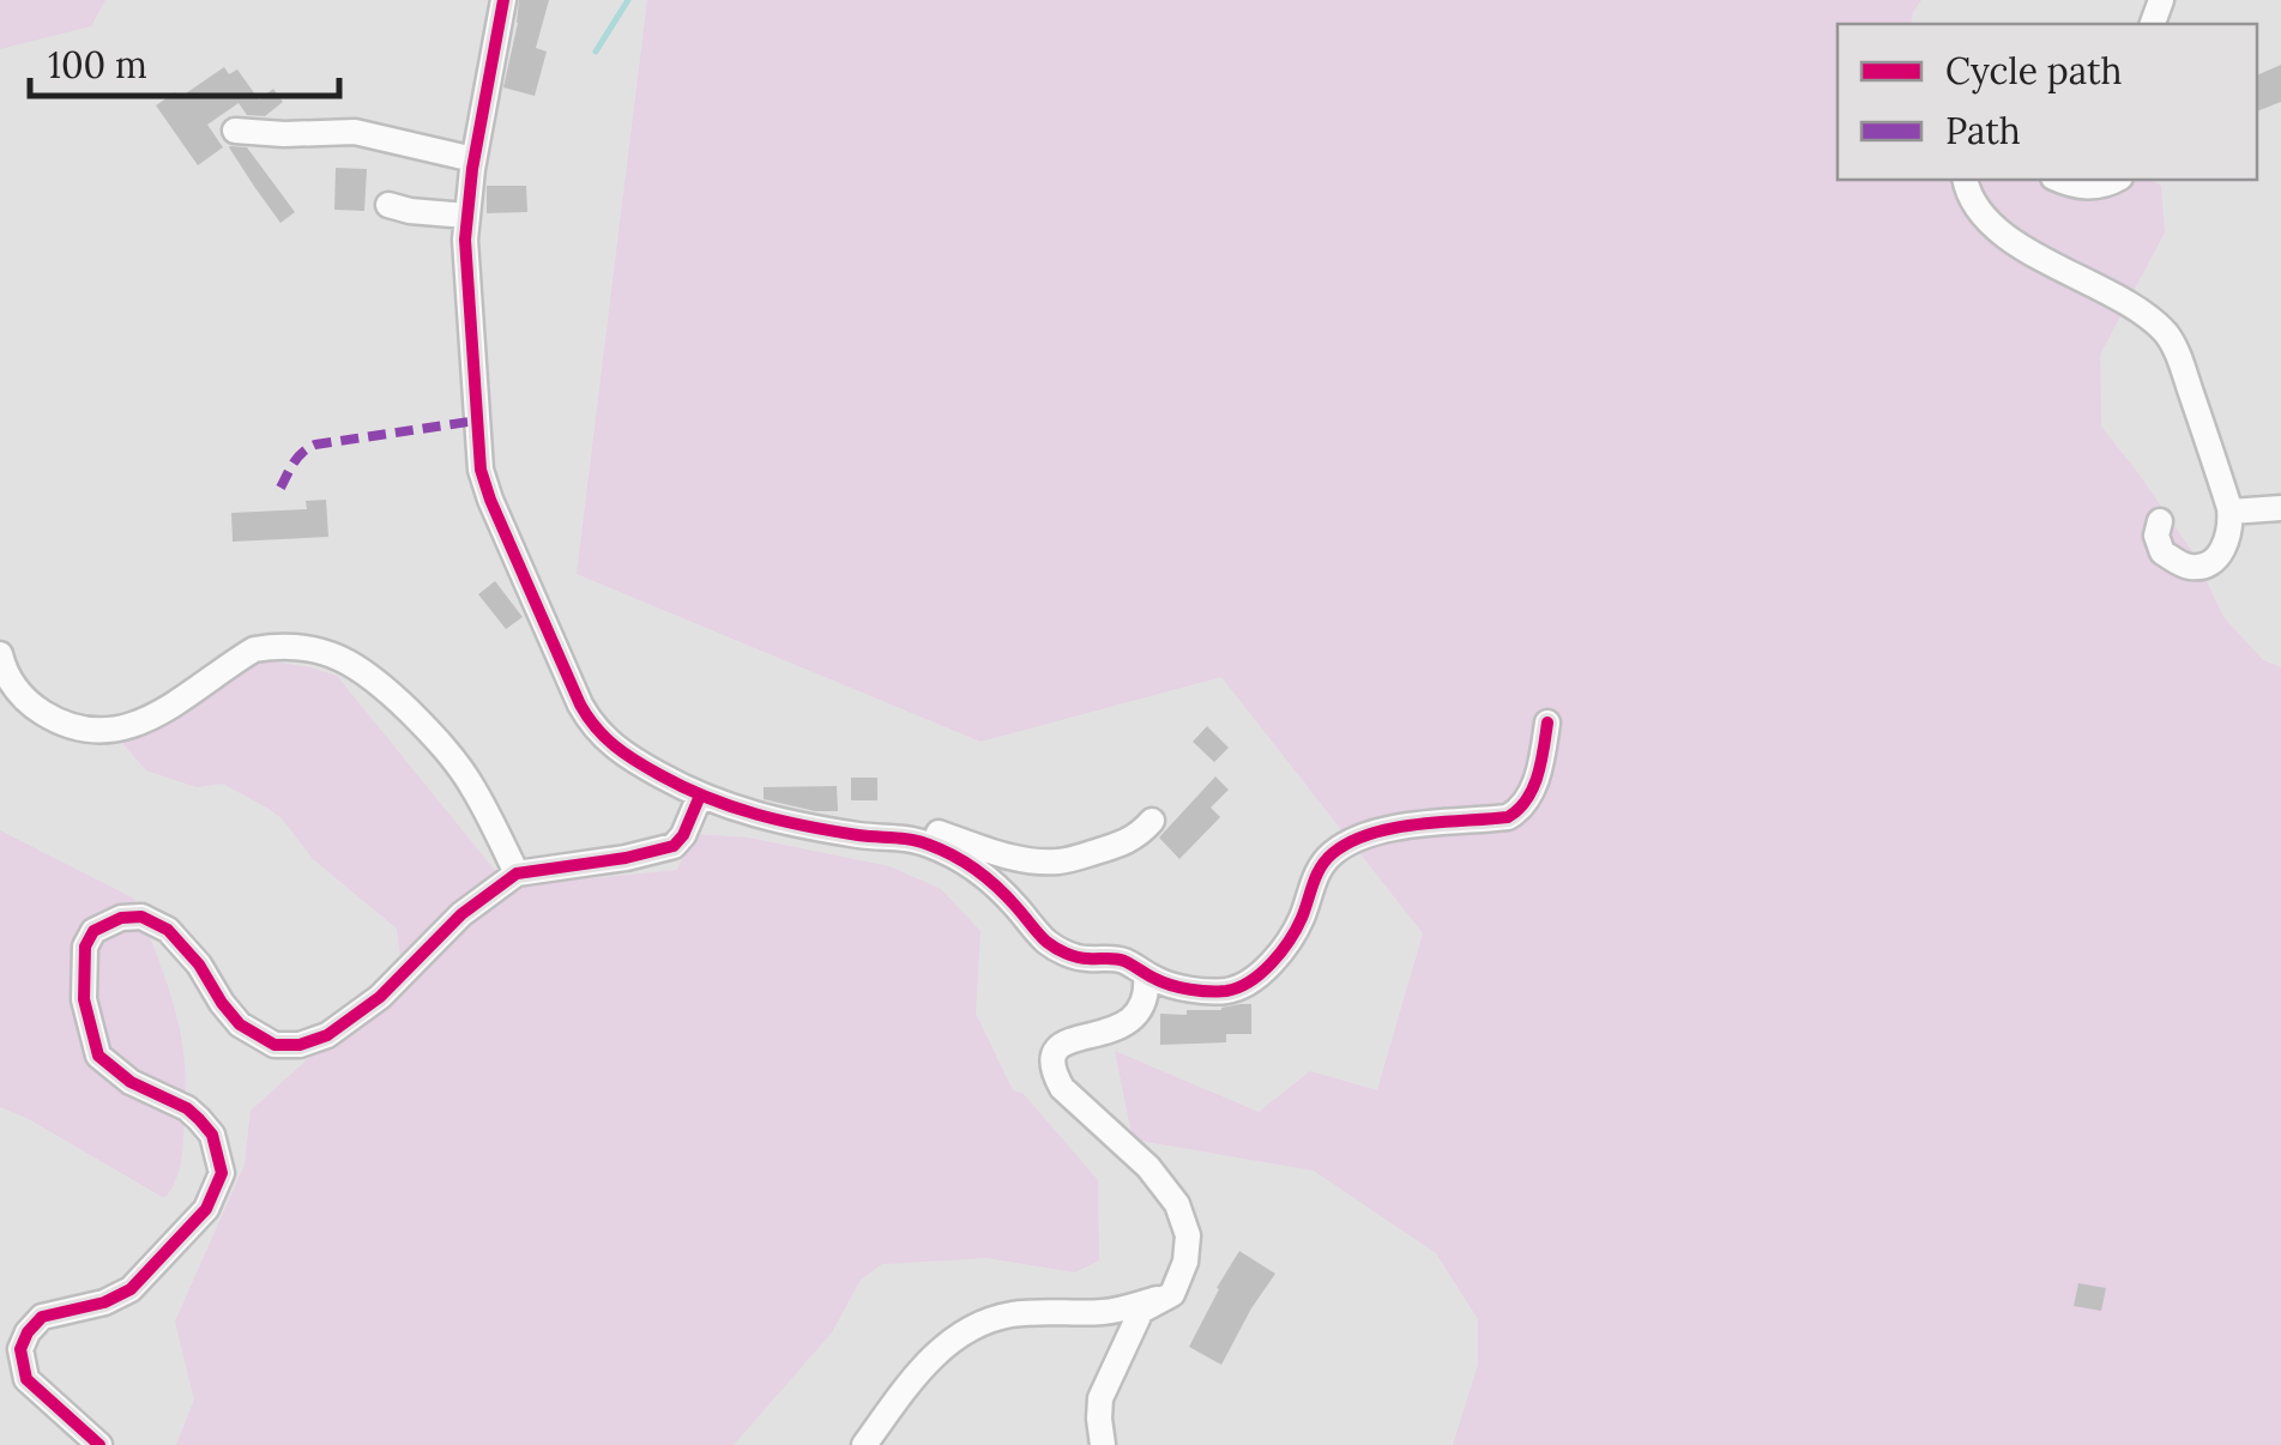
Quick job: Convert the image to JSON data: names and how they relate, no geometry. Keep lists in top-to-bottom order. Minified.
{"legend":["Cycle path","Path"],"scale_bar":"100 m"}
